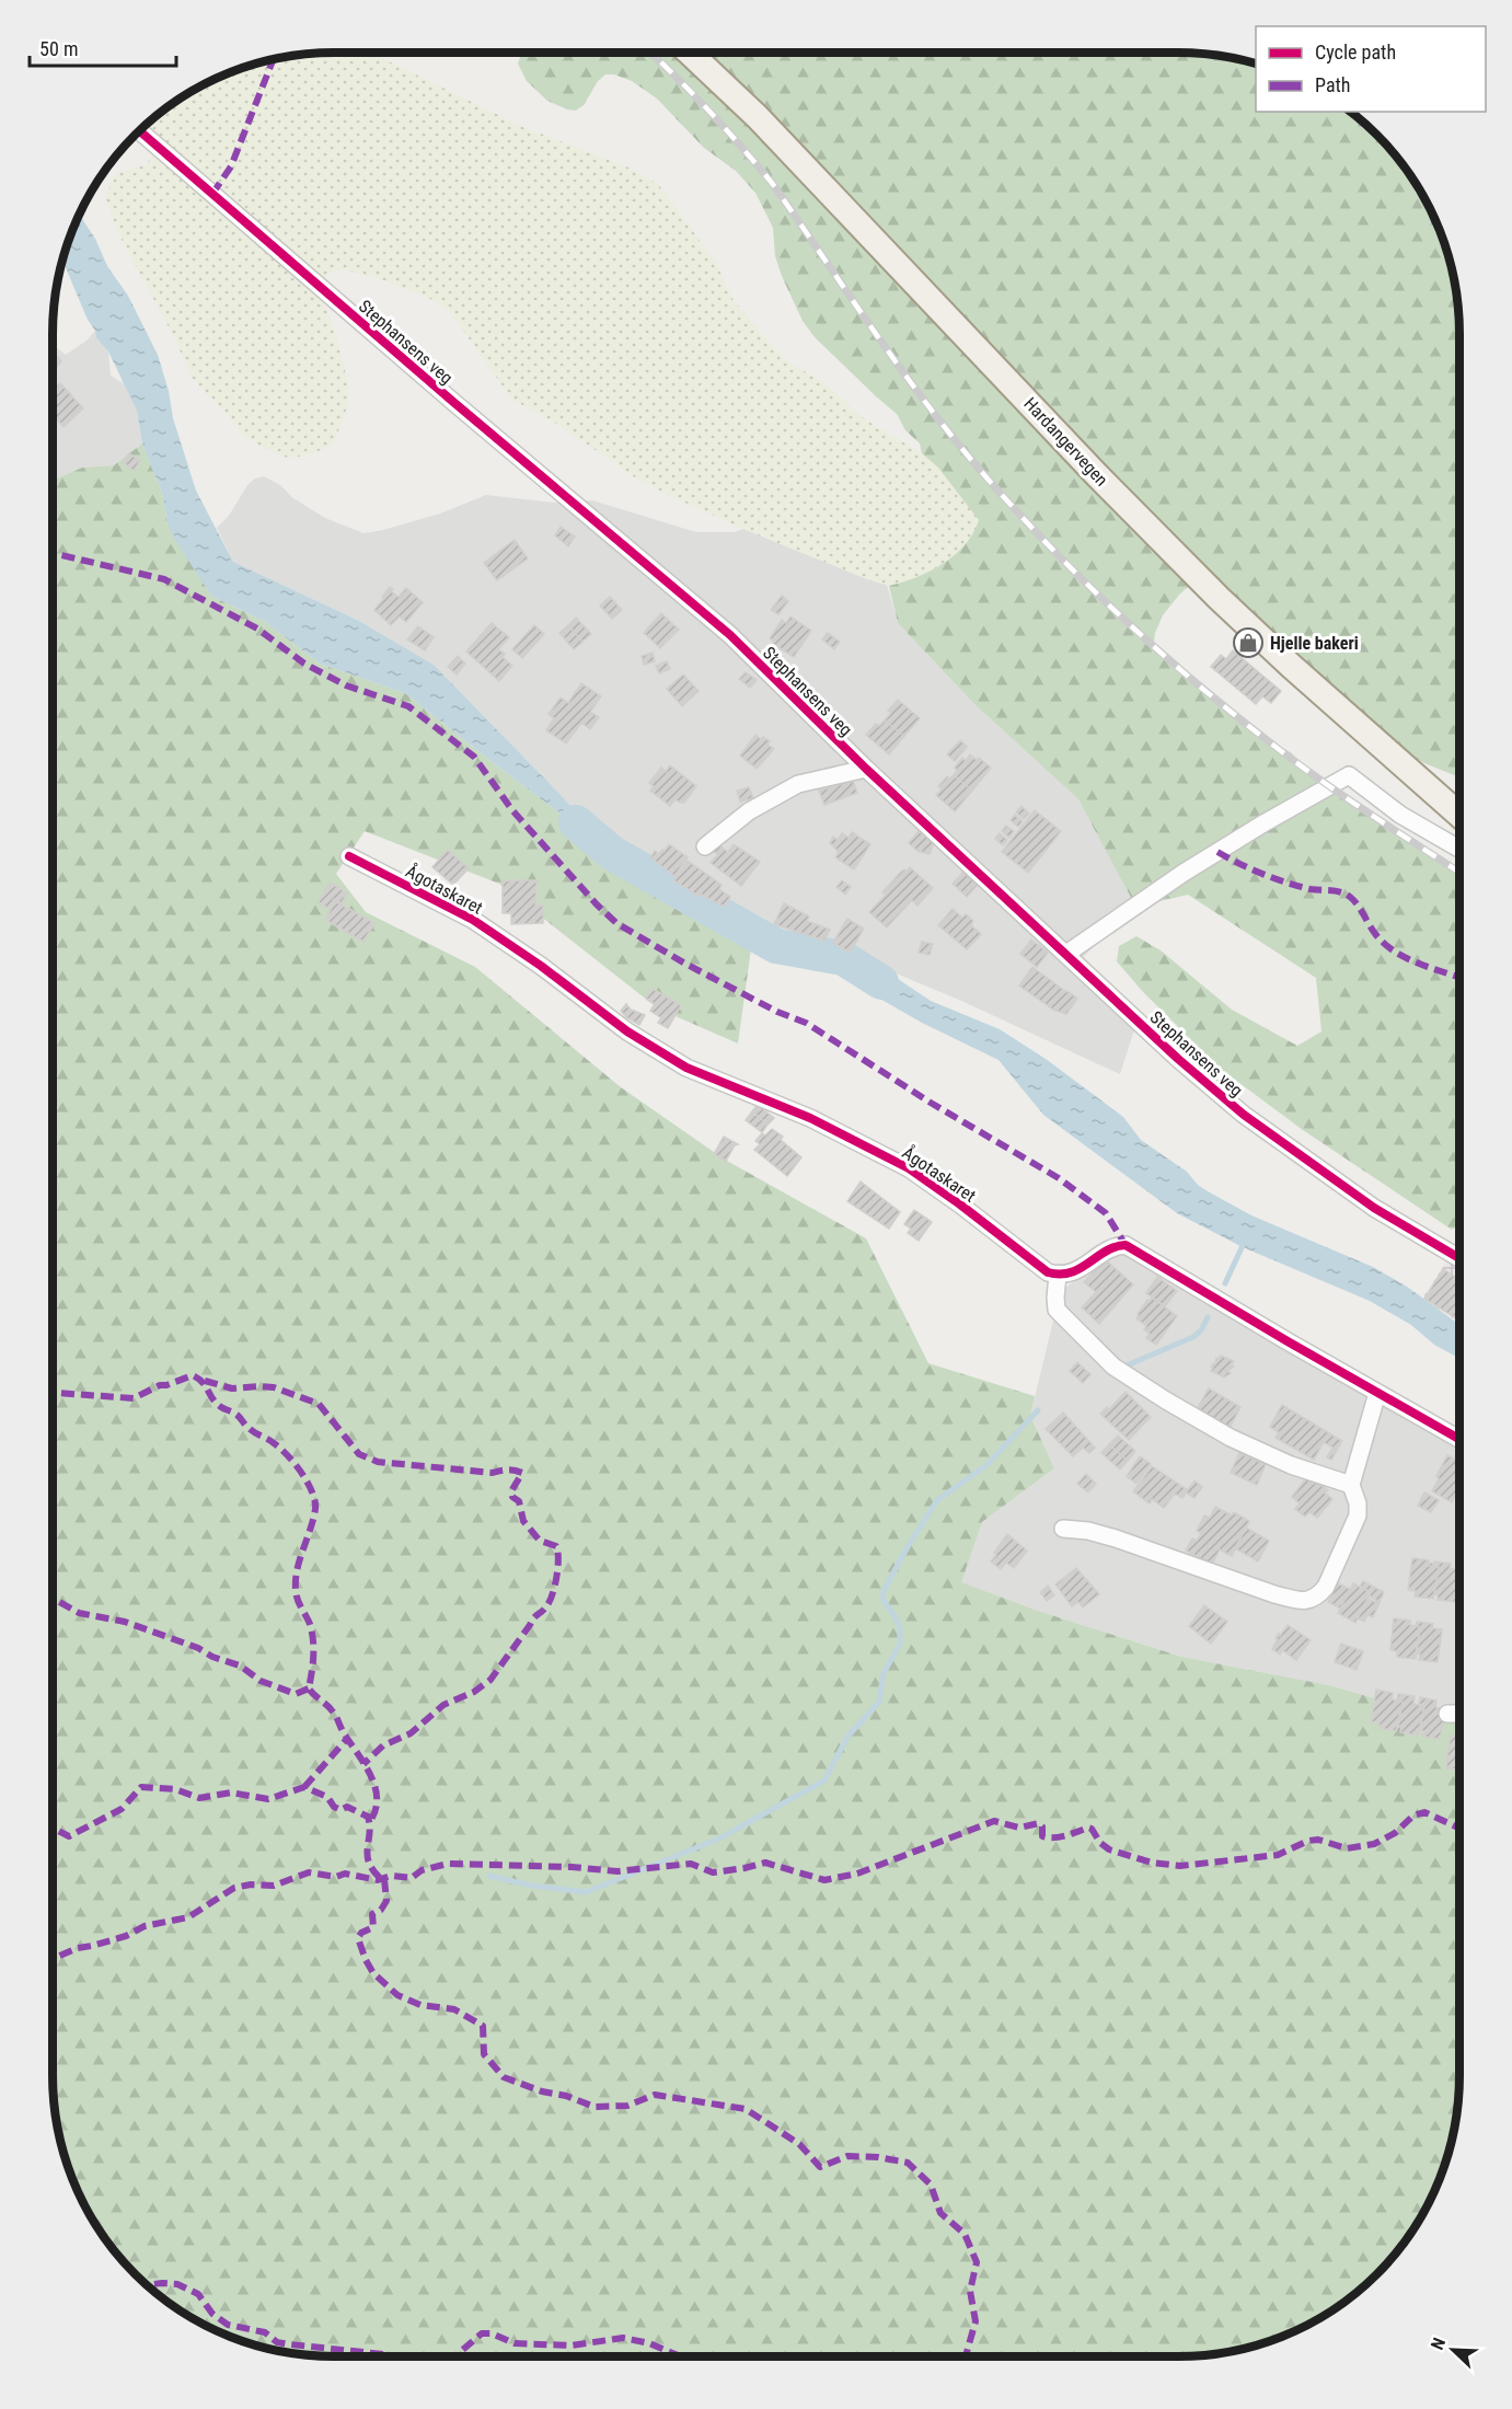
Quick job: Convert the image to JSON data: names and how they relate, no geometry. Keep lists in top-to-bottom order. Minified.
{"streets":{"main road":["Hardangervegen"],"street":["Stephansens veg","Ågotaskaret"]},"places":{"shop":["Hjelle bakeri"]},"legend":["Cycle path","Path"],"scale_bar":"50 m","north":"top left"}
